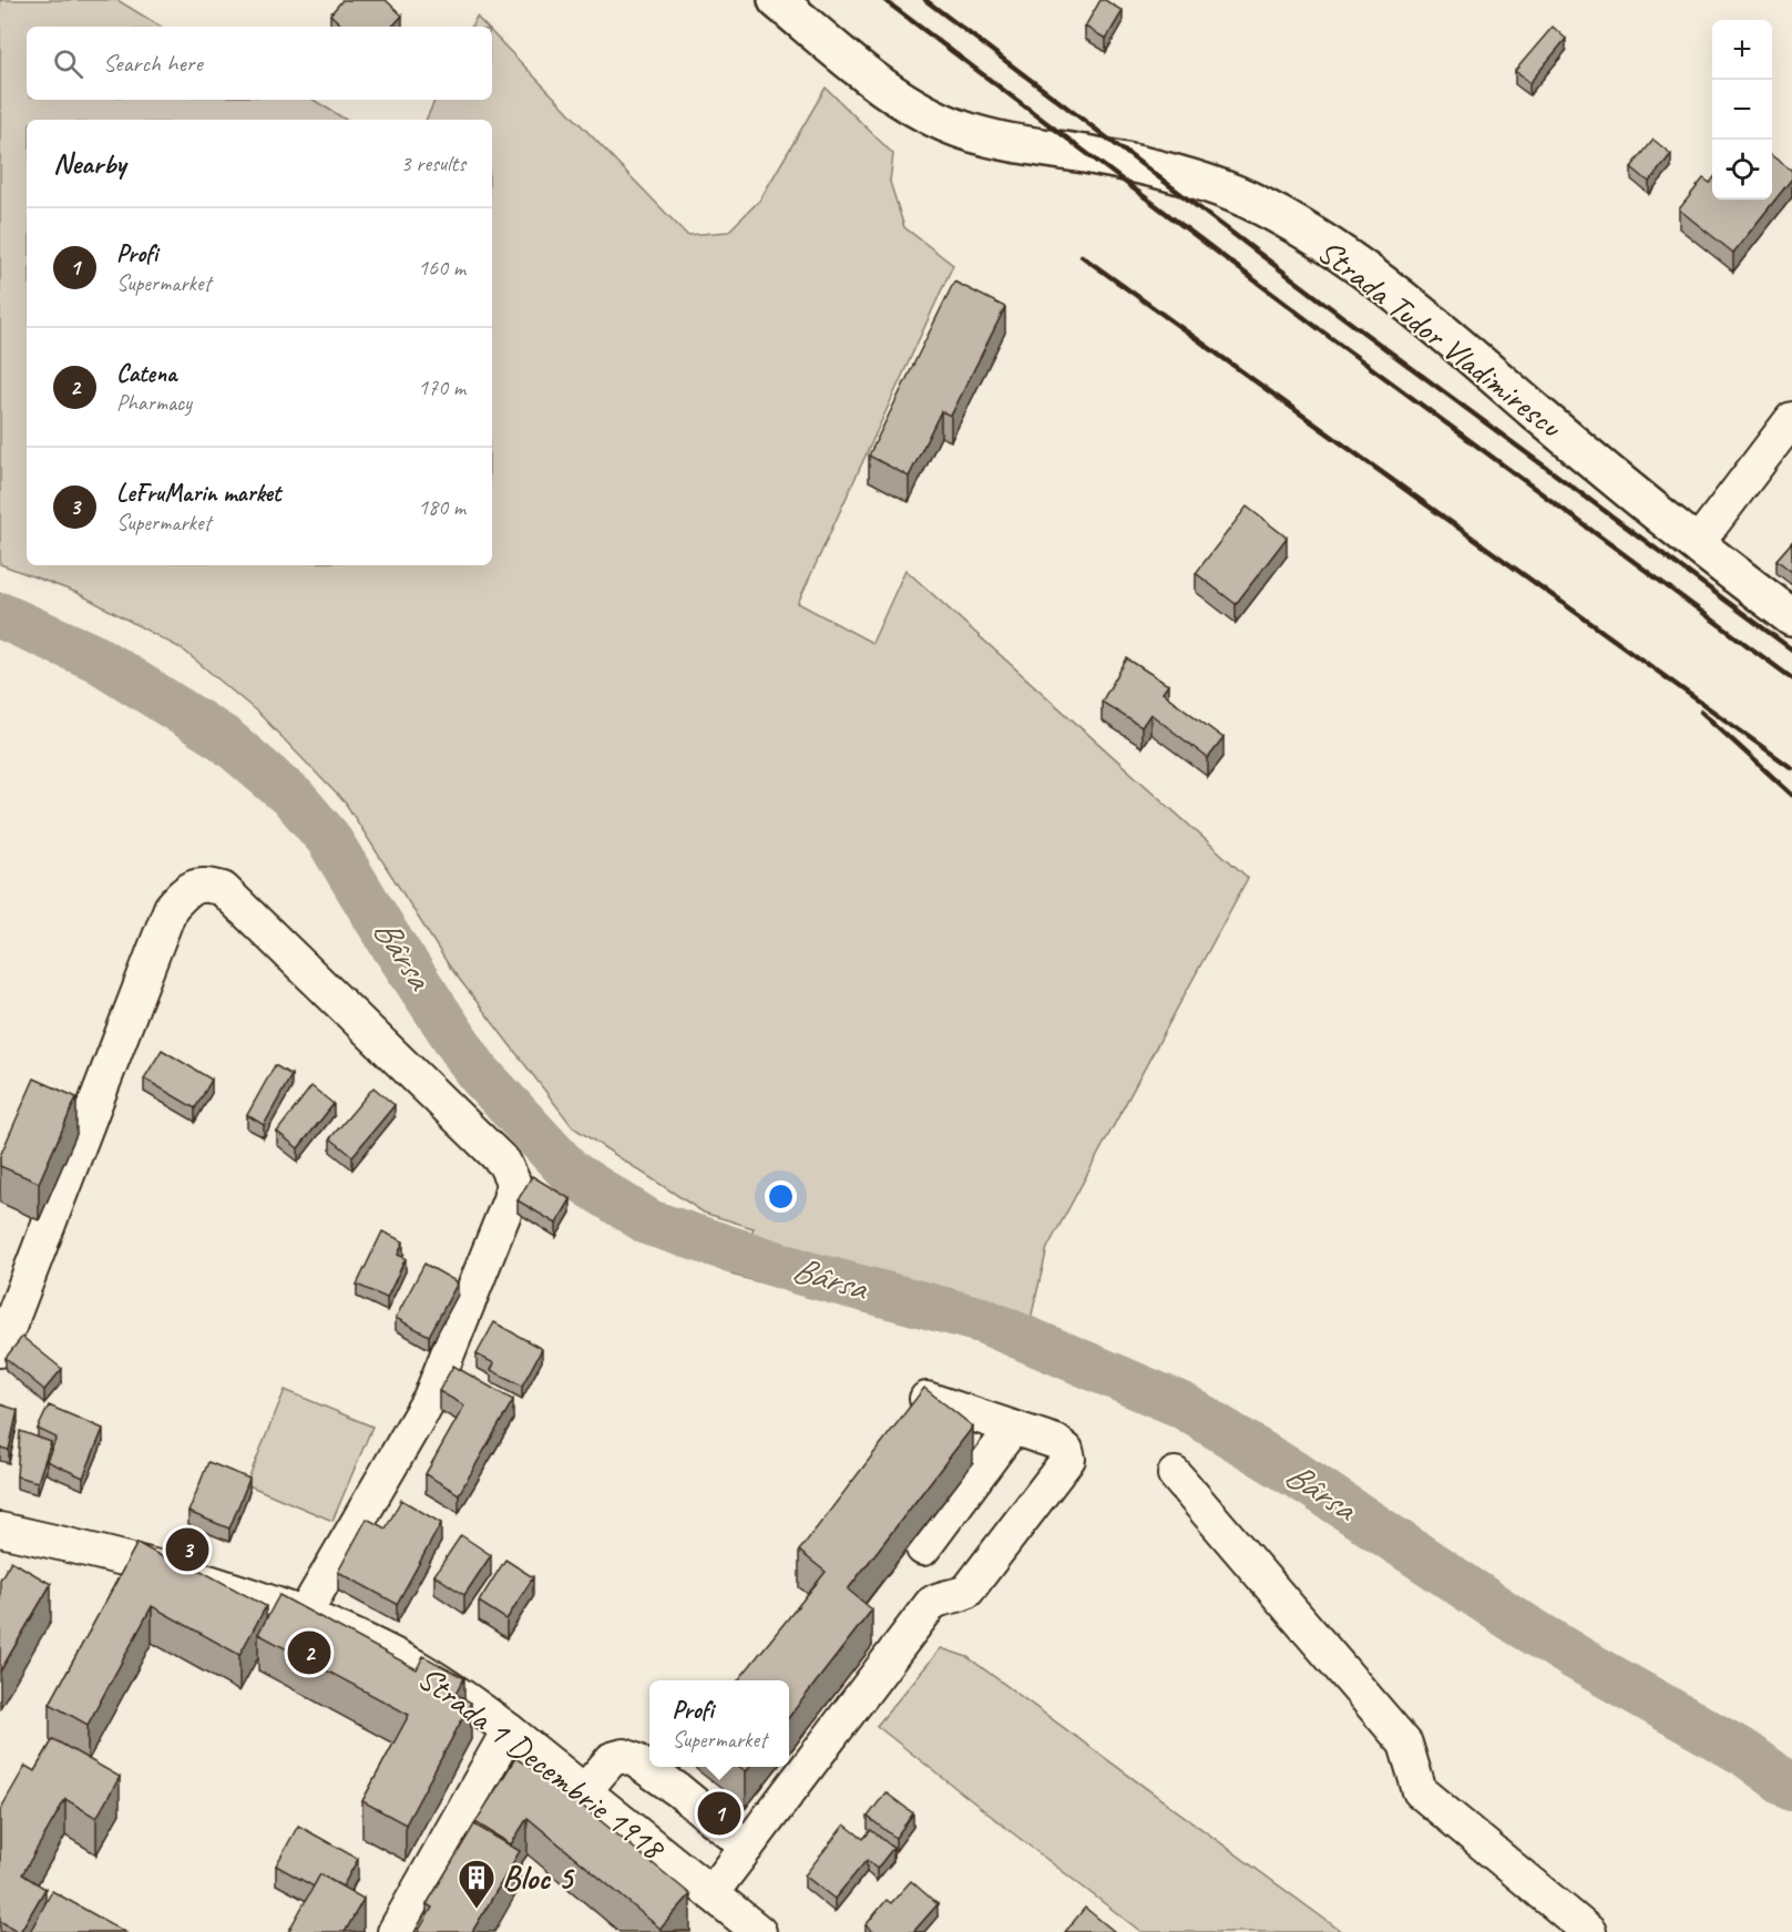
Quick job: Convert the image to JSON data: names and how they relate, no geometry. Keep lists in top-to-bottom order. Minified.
{"streets":{"main road":["Strada Tudor Vladimirescu"],"street":["Strada 1 Decembrie 1918"]},"water":["Bârsa"],"places":{"building":["Bloc 5"]},"page":{"map_buttons":["+","−"],"search":"Search here","heading":["Nearby","3 results"],"list":[{"mark":"1","name":"Profi","note":"Supermarket","value":"160 m"},{"mark":"2","name":"Catena","note":"Pharmacy","value":"170 m"},{"mark":"3","name":"LeFruMarin market","note":"Supermarket","value":"180 m"}],"pins":["3","2","1"],"popup":["Profi","Supermarket"]}}
